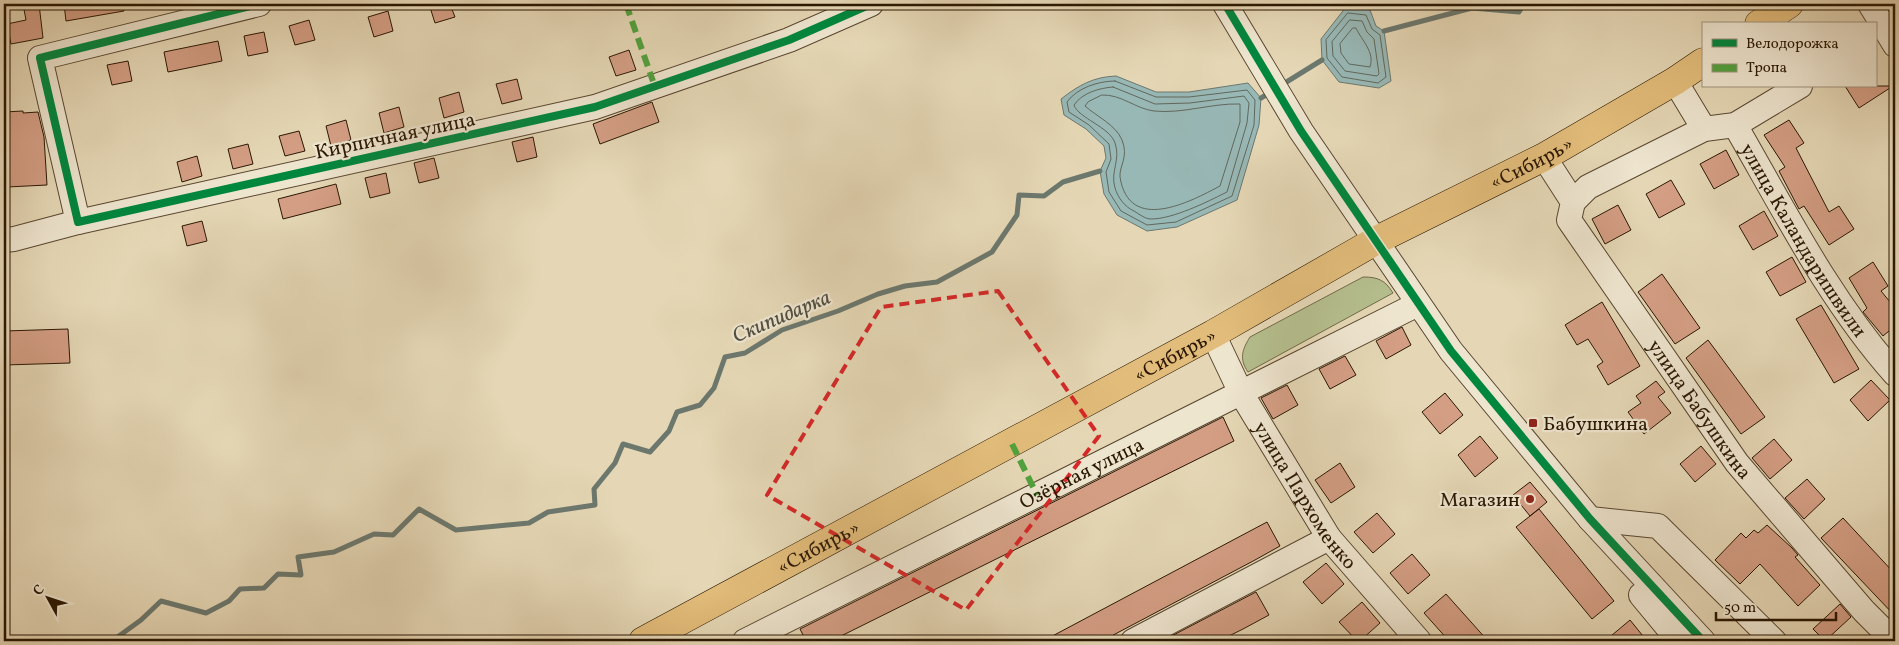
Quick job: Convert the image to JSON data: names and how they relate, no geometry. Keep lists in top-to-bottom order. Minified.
{"streets":{"main road":["«Сибирь»"],"street":["Кирпичная улица","улица Каландаришвили","улица Бабушкина","Озёрная улица","улица Пархоменко"]},"crossings":[["«Сибирь»","улица Пархоменко"],["Озёрная улица","улица Пархоменко"]],"water":["Скипидарка"],"places":{"transit":["Бабушкина"],"other":["Магазин"]},"legend":["Велодорожка","Тропа"],"scale_bar":"50 m","north":"top left"}
